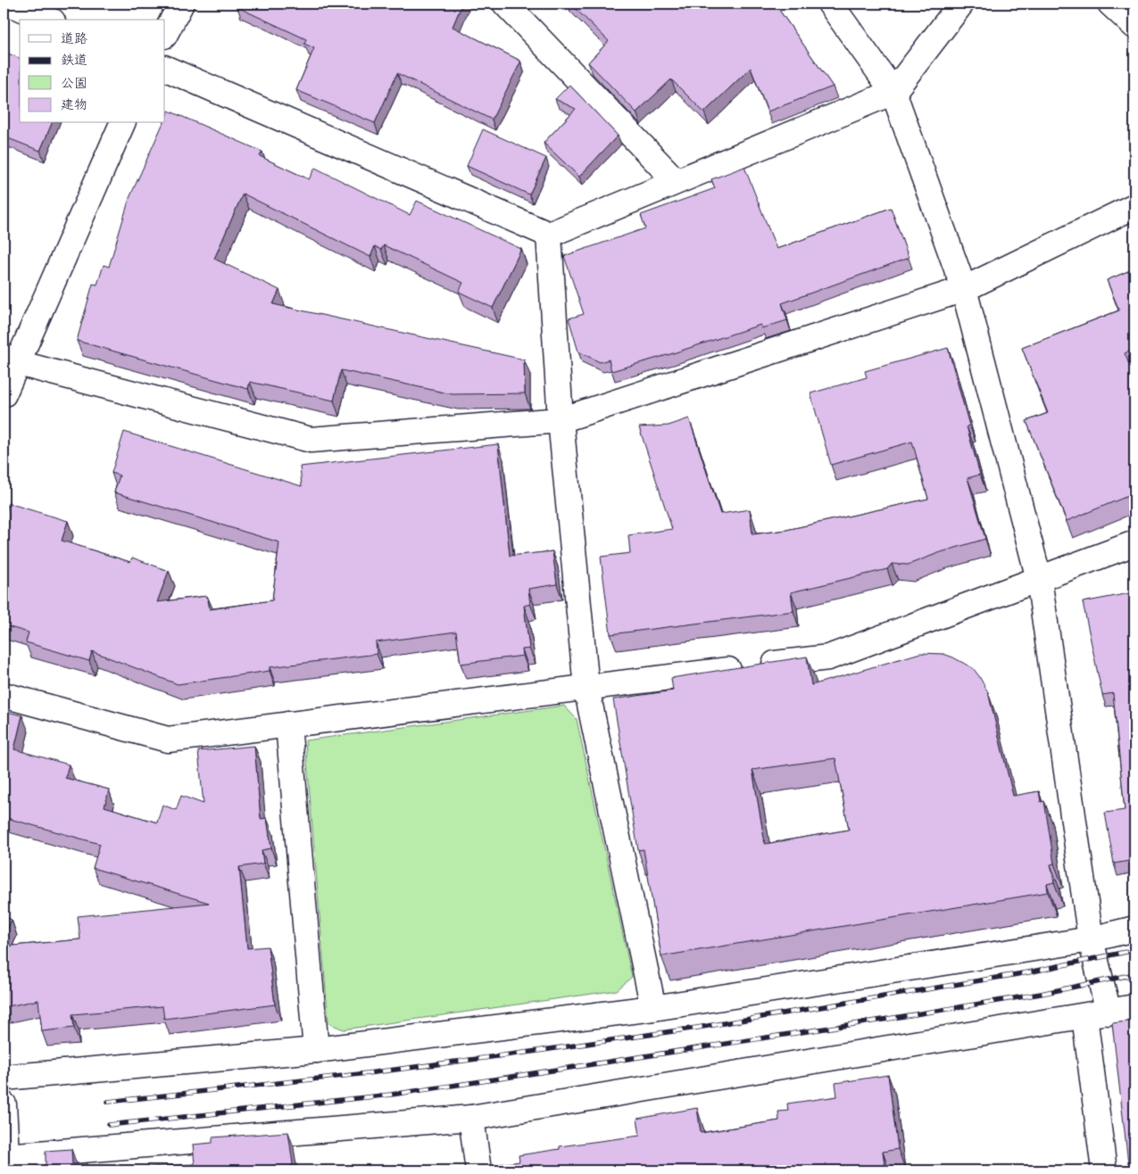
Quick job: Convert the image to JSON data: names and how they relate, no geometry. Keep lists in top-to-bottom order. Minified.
{"legend":["道路","鉄道","公園","建物"]}
